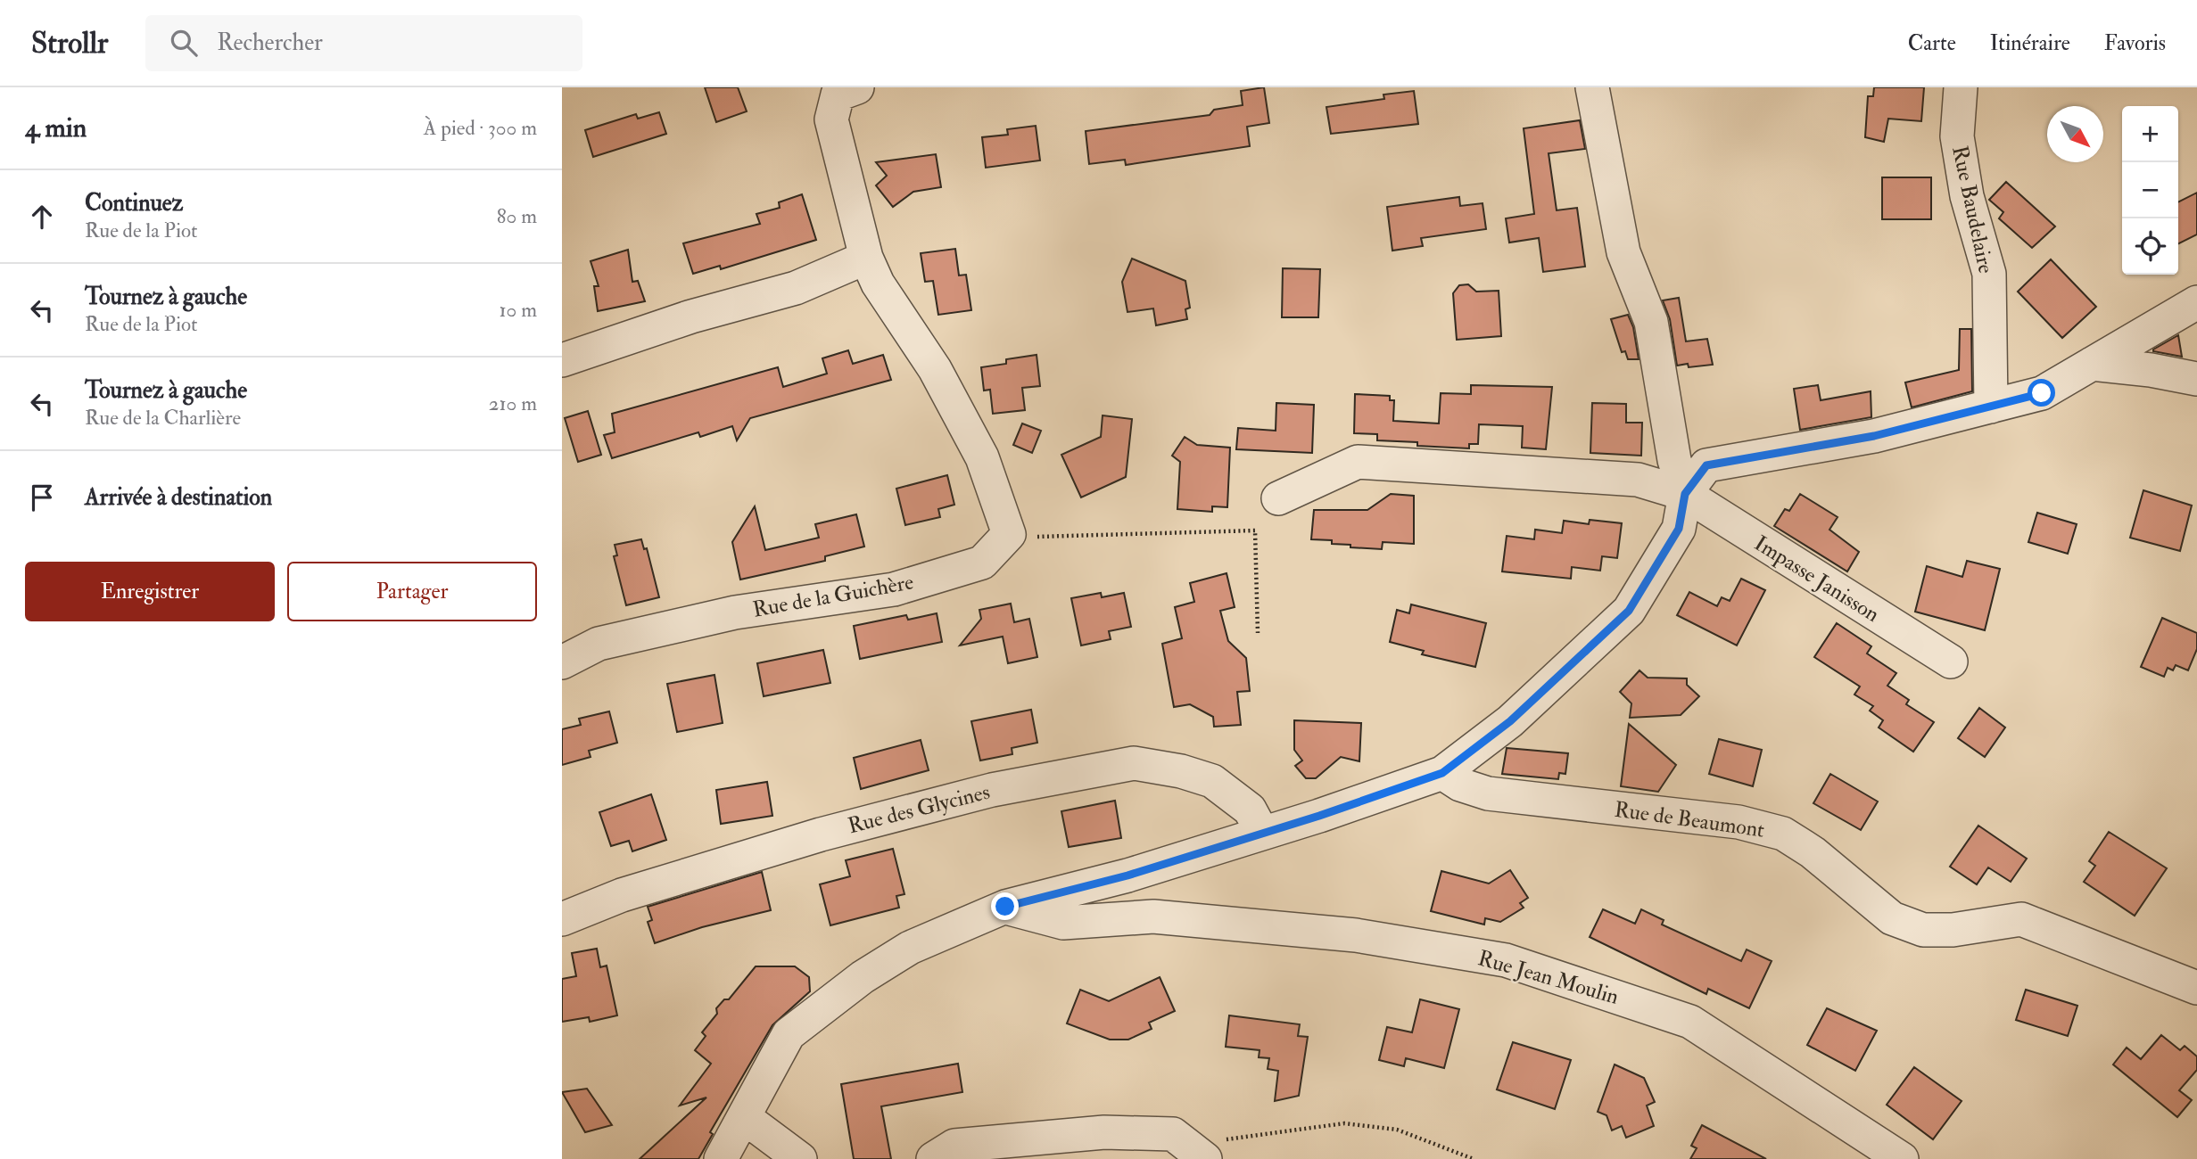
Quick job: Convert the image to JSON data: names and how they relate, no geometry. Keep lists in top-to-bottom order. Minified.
{"streets":{"street":["Rue Baudelaire","Impasse Janisson","Rue de la Guichère","Rue des Glycines","Rue de Beaumont","Rue Jean Moulin"]},"north":"bottom right","page":{"header":"Strollr","search":"Rechercher","nav":["Carte","Itinéraire","Favoris"],"heading":["4 min","À pied · 300 m"],"map_buttons":["+","−"],"list":[["Continuez","Rue de la Piot","80 m"],["Tournez à gauche","Rue de la Piot","10 m"],["Tournez à gauche","Rue de la Charlière","210 m"],"Arrivée à destination"],"buttons":["Enregistrer","Partager"]}}
